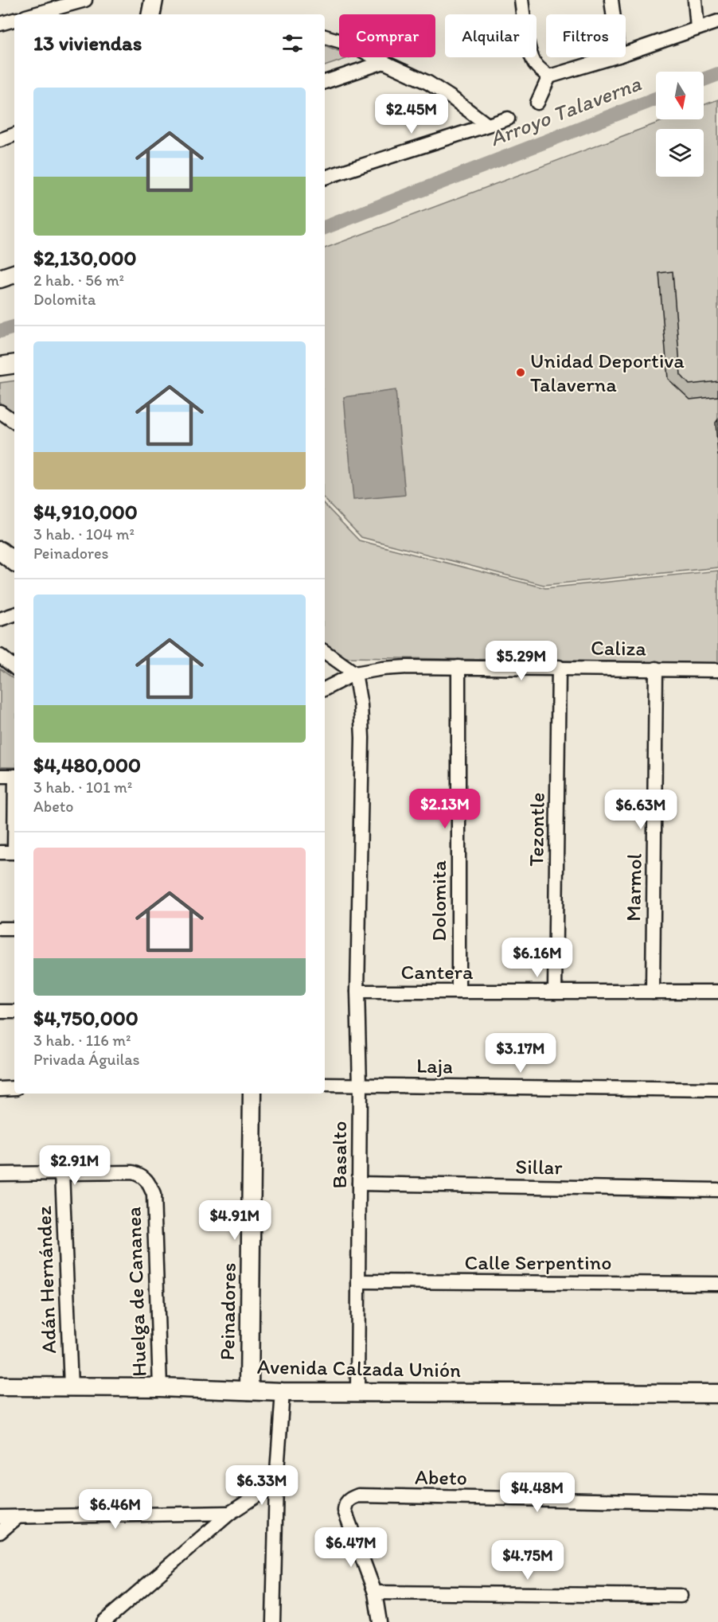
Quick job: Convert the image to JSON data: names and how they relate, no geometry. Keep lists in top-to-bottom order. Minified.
{"streets":{"street":["Caliza","Tezontle","Marmol","Dolomita","Cantera","Laja","Basalto","Sillar","Calle Serpentino","Adán Hernández","Huelga de Cananea","Peinadores","Avenida Calzada Unión","Abeto"]},"crossings":[["Caliza","Tezontle"],["Caliza","Marmol"],["Caliza","Dolomita"],["Caliza","Basalto"],["Tezontle","Cantera"],["Marmol","Cantera"],["Dolomita","Cantera"],["Cantera","Basalto"],["Laja","Basalto"],["Basalto","Sillar"],["Basalto","Calle Serpentino"],["Basalto","Avenida Calzada Unión"],["Adán Hernández","Huelga de Cananea"],["Adán Hernández","Avenida Calzada Unión"],["Huelga de Cananea","Avenida Calzada Unión"],["Peinadores","Avenida Calzada Unión"]],"water":["Arroyo Talaverna"],"places":["Unidad Deportiva Talaverna"],"north":"bottom","page":{"chip":["Comprar","Alquilar","Filtros"],"heading":"13 viviendas","list":[{"name":"$2,130,000","note":"2 hab. · 56 m² · Dolomita"},{"name":"$4,910,000","note":"3 hab. · 104 m² · Peinadores"},{"name":"$4,480,000","note":"3 hab. · 101 m² · Abeto"},{"name":"$4,750,000","note":"3 hab. · 116 m² · Privada Águilas"}],"price":["$2.45M","$5.29M","$2.13M","$6.63M","$6.16M","$3.17M","$2.91M","$4.91M","$6.33M","$4.48M","$6.46M","$6.47M","$4.75M"]}}
